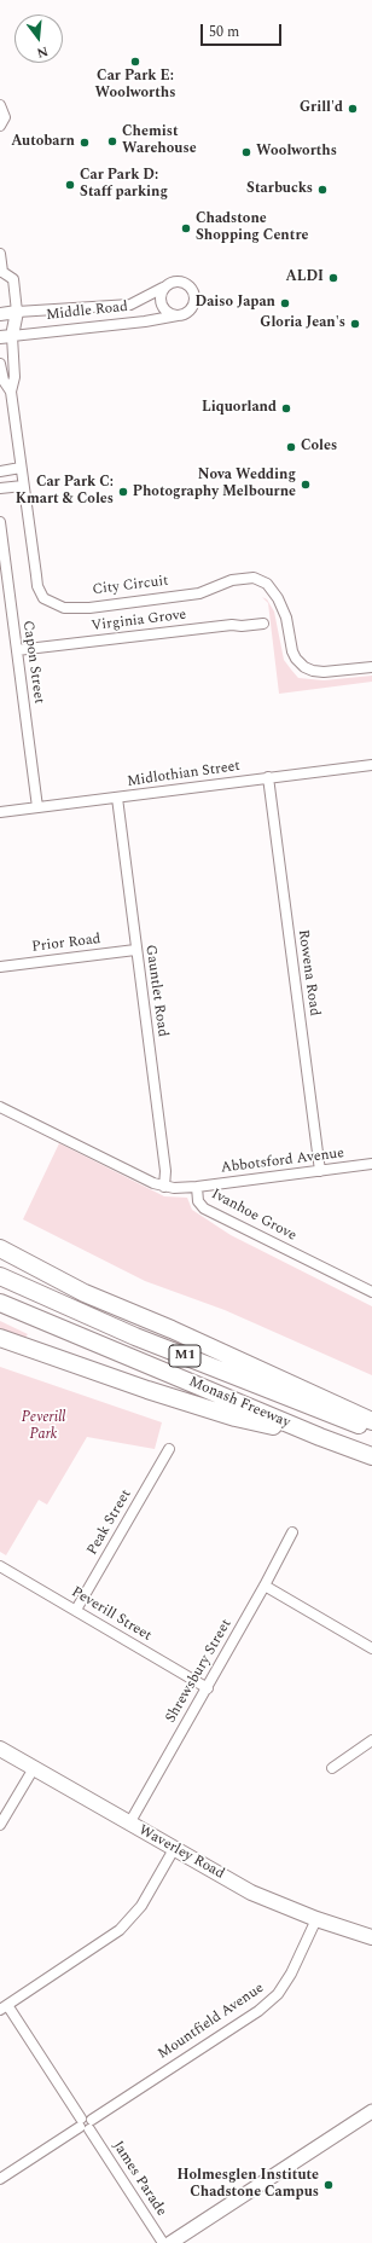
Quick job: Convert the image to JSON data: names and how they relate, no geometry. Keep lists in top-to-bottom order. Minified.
{"streets":{"highway":["M1","Monash Freeway"],"main road":["Waverley Road"],"street":["Middle Road","City Circuit","Virginia Grove","Capon Street","Midlothian Street","Prior Road","Rowena Road","Gauntlet Road","Abbotsford Avenue","Ivanhoe Grove","Peak Street","Peverill Street","Shrewsbury Street","Mountfield Avenue","James Parade"]},"crossings":[["Middle Road","City Circuit"],["Virginia Grove","Capon Street"],["Capon Street","Midlothian Street"],["Midlothian Street","Rowena Road"],["Midlothian Street","Gauntlet Road"],["Prior Road","Gauntlet Road"],["Rowena Road","Abbotsford Avenue"],["Gauntlet Road","Ivanhoe Grove"],["Abbotsford Avenue","Ivanhoe Grove"],["Peak Street","Peverill Street"],["Peverill Street","Shrewsbury Street"],["Shrewsbury Street","Waverley Road"],["Waverley Road","Mountfield Avenue"],["Mountfield Avenue","James Parade"]],"parks":["Peverill Park"],"places":["Car Park E: Woolworths","Grill'd","Chemist Warehouse","Autobarn","Woolworths","Car Park D: Staff parking","Starbucks","Chadstone Shopping Centre","ALDI","Daiso Japan","Gloria Jean's","Liquorland","Coles","Nova Wedding Photography Melbourne","Car Park C: Kmart & Coles","Holmesglen Institute Chadstone Campus"],"scale_bar":"50 m","north":"bottom"}
